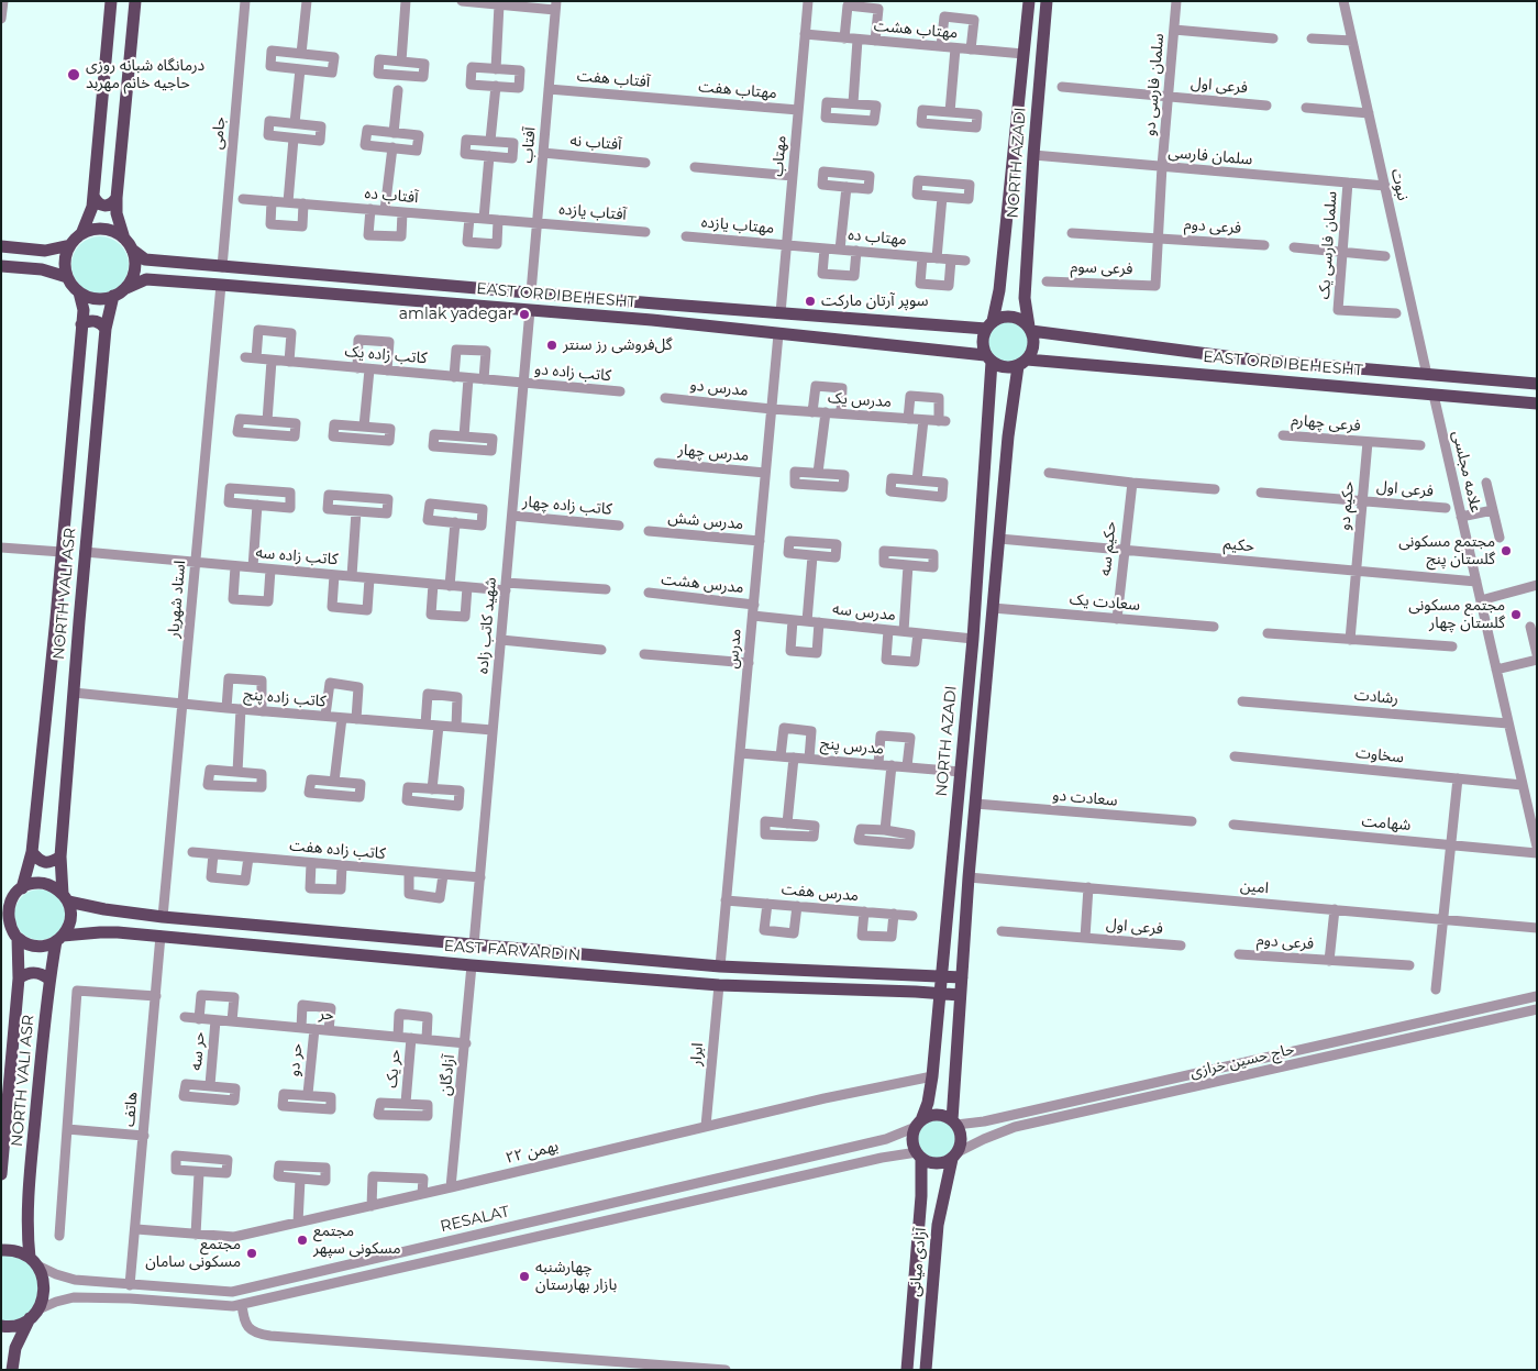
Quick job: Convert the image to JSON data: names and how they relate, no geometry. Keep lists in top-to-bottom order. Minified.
{"streets":{"main road":["NORTH AZADI","EAST ORDIBEHESHT","NORTH VALI ASR","EAST FARVARDIN","آزادی میانی"],"street":["مهتاب هشت","آفتاب هفت","سلمان فارسی دو","فرعی اول","مهتاب هفت","جامی","آفتاب نه","آفتاب","مهتاب","سلمان فارسی","نبوت","آفتاب ده","آفتاب یازده","مهتاب یازده","فرعی دوم","مهتاب ده","سلمان فارسی یک","فرعی سوم","کاتب زاده یک","کاتب زاده دو","مدرس دو","مدرس یک","فرعی چهارم","مدرس چهار","علامه مجلسی","کاتب زاده چهار","حکیم دو","مدرس شش","حکیم","حکیم سه","کاتب زاده سه","مدرس هشت","استاد شهریار","سعادت یک","مدرس سه","شهید کاتب زاده","مدرس","رشادت","کاتب زاده پنج","مدرس پنج","سخاوت","سعادت دو","شهامت","کاتب زاده هفت","امین","مدرس هفت","حر","حر سه","ابرار","حر دو","حاج حسین خرازی","حر یک","آزادگان","هاتف","۲۲ بهمن","RESALAT"]},"crossings":[["مهتاب هشت","مهتاب"],["مهتاب هشت","NORTH AZADI"],["آفتاب هفت","مهتاب هفت"],["آفتاب هفت","آفتاب"],["سلمان فارسی دو","فرعی اول"],["سلمان فارسی دو","سلمان فارسی"],["سلمان فارسی دو","فرعی دوم"],["سلمان فارسی دو","فرعی سوم"],["فرعی اول","حکیم دو"],["مهتاب هفت","مهتاب"],["جامی","EAST ORDIBEHESHT"],["آفتاب نه","آفتاب"],["آفتاب","آفتاب ده"],["آفتاب","آفتاب یازده"],["آفتاب","EAST ORDIBEHESHT"],["مهتاب","مهتاب یازده"],["مهتاب","مهتاب ده"],["مهتاب","EAST ORDIBEHESHT"],["سلمان فارسی","NORTH AZADI"],["سلمان فارسی","نبوت"],["سلمان فارسی","سلمان فارسی یک"],["NORTH AZADI","EAST ORDIBEHESHT"],["NORTH AZADI","مدرس سه"],["NORTH AZADI","مدرس پنج"],["NORTH AZADI","EAST FARVARDIN"],["NORTH AZADI","حاج حسین خرازی"],["NORTH AZADI","۲۲ بهمن"],["NORTH AZADI","RESALAT"],["NORTH AZADI","آزادی میانی"],["نبوت","EAST ORDIBEHESHT"],["آفتاب ده","آفتاب یازده"],["مهتاب یازده","مهتاب ده"],["EAST ORDIBEHESHT","علامه مجلسی"],["EAST ORDIBEHESHT","NORTH VALI ASR"],["EAST ORDIBEHESHT","استاد شهریار"],["EAST ORDIBEHESHT","شهید کاتب زاده"],["EAST ORDIBEHESHT","مدرس"],["کاتب زاده یک","کاتب زاده دو"],["کاتب زاده یک","شهید کاتب زاده"],["کاتب زاده دو","شهید کاتب زاده"],["مدرس دو","مدرس یک"],["مدرس دو","مدرس"],["مدرس یک","مدرس"],["فرعی چهارم","حکیم دو"],["مدرس چهار","مدرس"],["علامه مجلسی","حکیم"],["علامه مجلسی","رشادت"],["علامه مجلسی","سخاوت"],["کاتب زاده چهار","شهید کاتب زاده"],["حکیم دو","حکیم"],["مدرس شش","مدرس"],["حکیم","حکیم سه"],["حکیم سه","سعادت یک"],["کاتب زاده سه","NORTH VALI ASR"],["کاتب زاده سه","استاد شهریار"],["کاتب زاده سه","شهید کاتب زاده"],["مدرس هشت","مدرس"],["NORTH VALI ASR","کاتب زاده پنج"],["NORTH VALI ASR","EAST FARVARDIN"],["NORTH VALI ASR","RESALAT"],["استاد شهریار","کاتب زاده پنج"],["استاد شهریار","EAST FARVARDIN"],["مدرس سه","مدرس"],["شهید کاتب زاده","کاتب زاده پنج"],["شهید کاتب زاده","کاتب زاده هفت"],["شهید کاتب زاده","EAST FARVARDIN"],["مدرس","مدرس پنج"],["مدرس","مدرس هفت"],["مدرس","EAST FARVARDIN"],["EAST FARVARDIN","ابرار"],["EAST FARVARDIN","آزادگان"],["EAST FARVARDIN","هاتف"],["حر","حر سه"],["حر","حر دو"],["حر","حر یک"],["حر","آزادگان"],["ابرار","۲۲ بهمن"],["حاج حسین خرازی","RESALAT"],["حاج حسین خرازی","آزادی میانی"],["آزادگان","۲۲ بهمن"],["هاتف","۲۲ بهمن"],["هاتف","RESALAT"],["RESALAT","آزادی میانی"]],"places":["درمانگاه شبانه‌ روزی حاجیه‌ خانم مهربد","سوپر آرتان مارکت","amlak yadegar","گل‌فروشی رز سنتر","مجتمع مسکونی گلستان پنج","مجتمع مسکونی گلستان چهار","مجتمع مسکونی سپهر","مجتمع مسکونی سامان","چهارشنبه بازار بهارستان"]}
